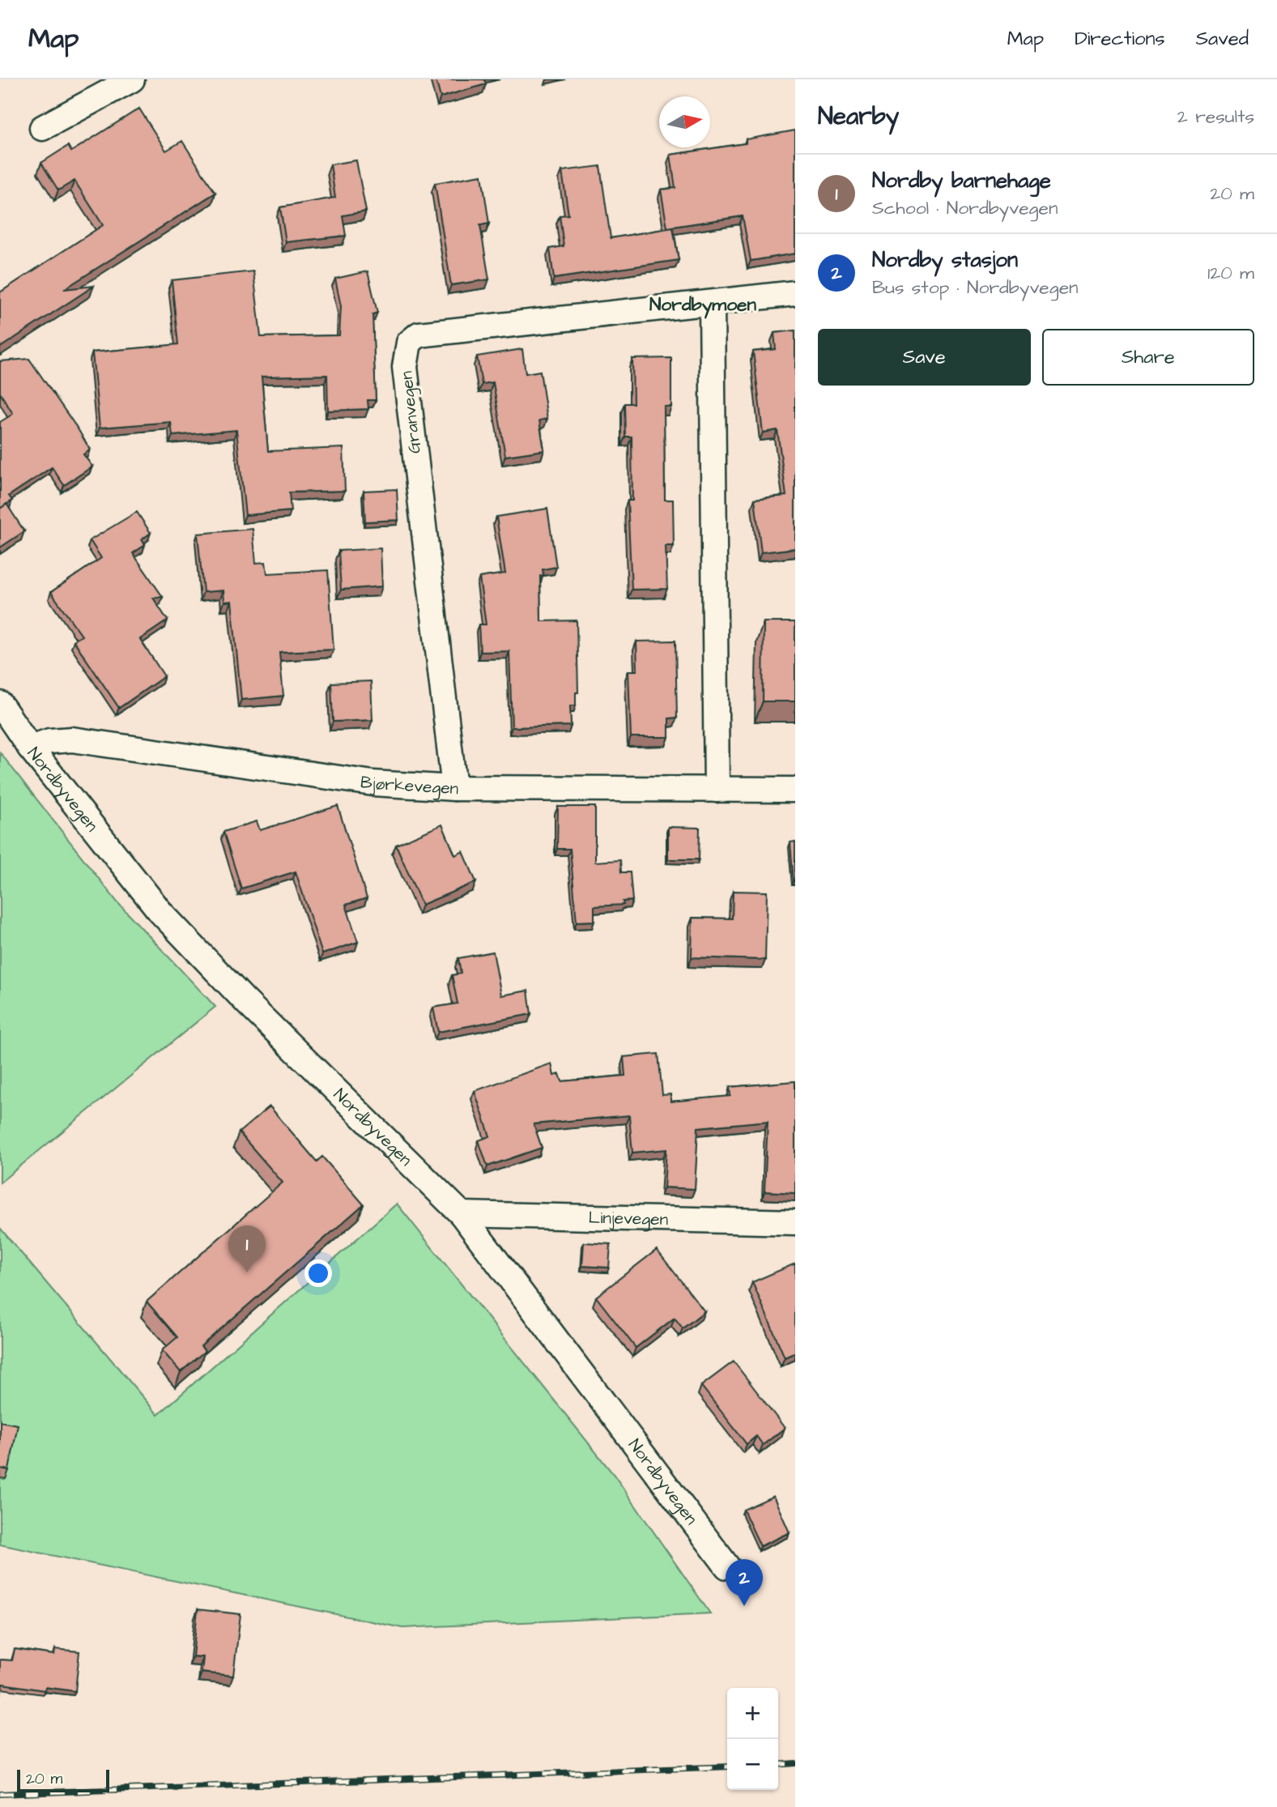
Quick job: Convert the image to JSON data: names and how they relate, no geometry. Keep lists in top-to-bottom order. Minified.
{"streets":{"street":["Granvegen","Bjørkevegen","Nordbyvegen","Linjevegen"]},"crossings":[["Granvegen","Bjørkevegen"],["Bjørkevegen","Nordbyvegen"],["Nordbyvegen","Linjevegen"]],"districts":["Nordbymoen"],"scale_bar":"20 m","north":"right","page":{"header":"Map","nav":["Map","Directions","Saved"],"heading":["Nearby","2 results"],"list":[{"mark":"1","name":"Nordby barnehage","note":"School · Nordbyvegen","value":"20 m"},{"mark":"2","name":"Nordby stasjon","note":"Bus stop · Nordbyvegen","value":"120 m"}],"buttons":["Save","Share"],"pins":["1","2"],"map_buttons":["+","−"],"scale":"20 m"}}
